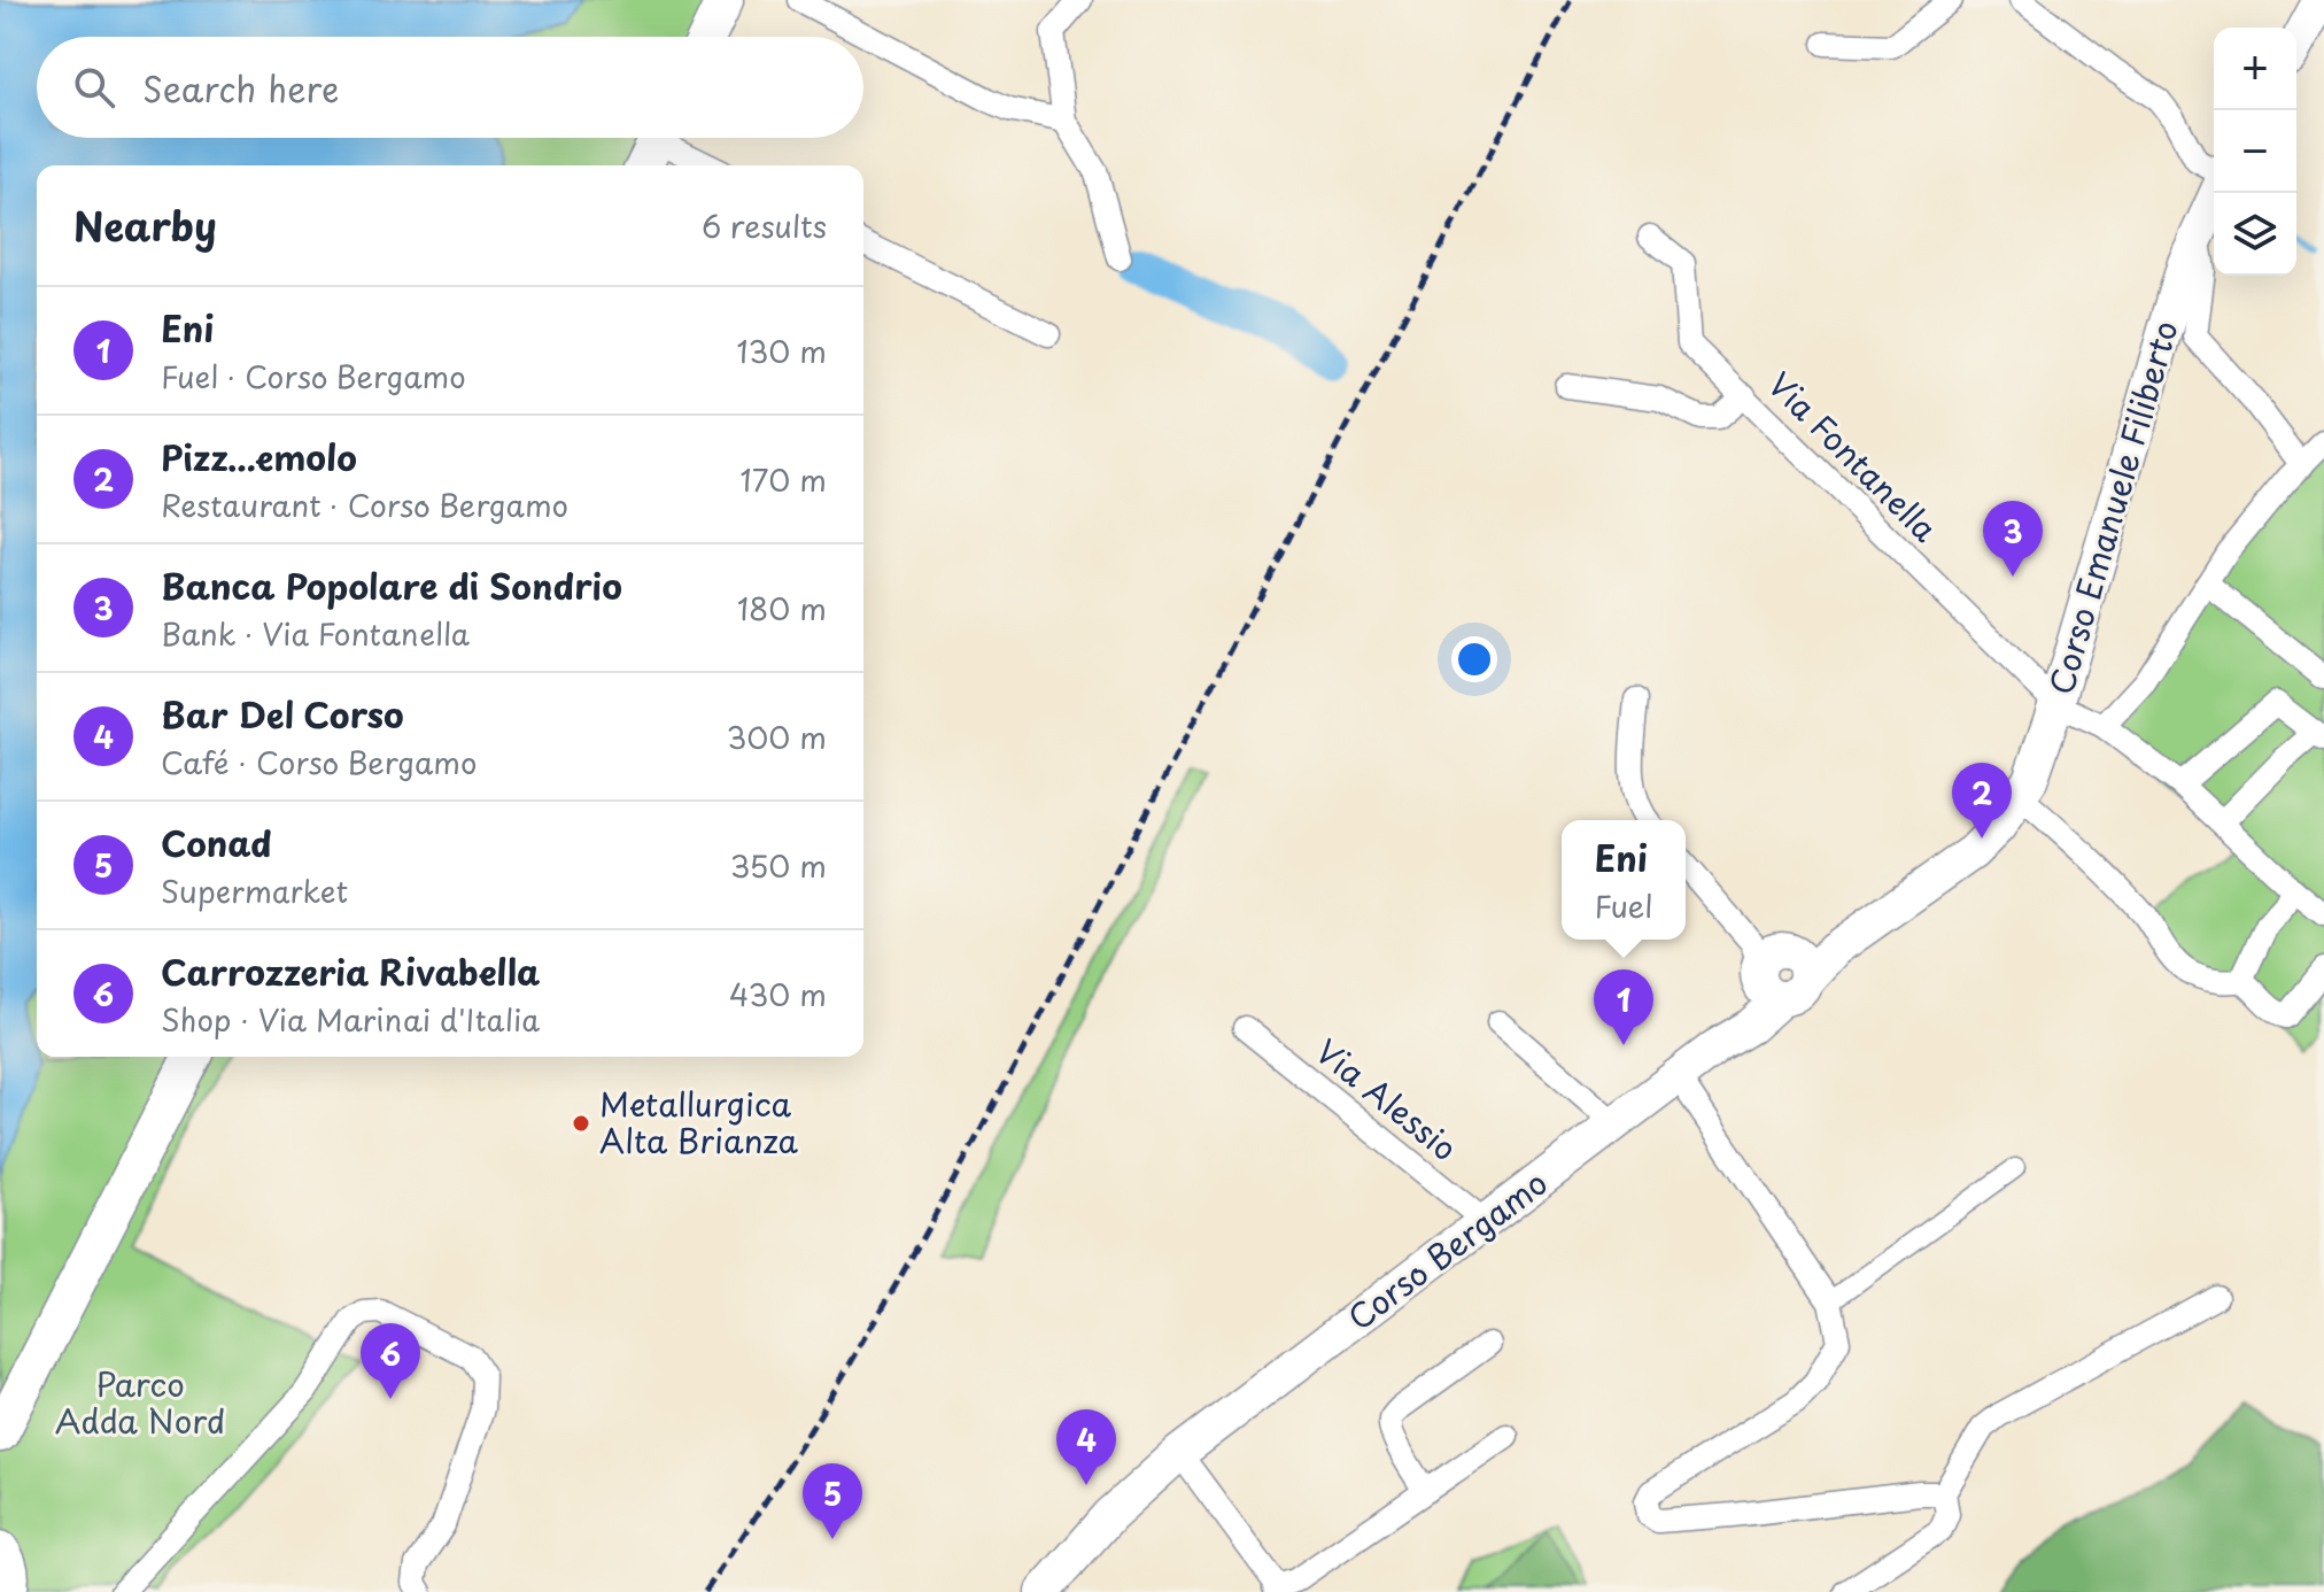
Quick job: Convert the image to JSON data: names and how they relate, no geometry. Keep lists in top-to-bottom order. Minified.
{"streets":{"main road":["Corso Emanuele Filiberto","Corso Bergamo"],"street":["Via Fontanella","Via Alessio"]},"crossings":[["Via Fontanella","Corso Emanuele Filiberto"],["Corso Emanuele Filiberto","Corso Bergamo"],["Via Alessio","Corso Bergamo"]],"parks":["Parco Adda Nord"],"places":["Metallurgica Alta Brianza"],"page":{"map_buttons":["+","−"],"search":"Search here","heading":["Nearby","6 results"],"list":[{"mark":"1","name":"Eni","note":"Fuel · Corso Bergamo","value":"130 m"},{"mark":"2","name":"Pizz...emolo","note":"Restaurant · Corso Bergamo","value":"170 m"},{"mark":"3","name":"Banca Popolare di Sondrio","note":"Bank · Via Fontanella","value":"180 m"},{"mark":"4","name":"Bar Del Corso","note":"Café · Corso Bergamo","value":"300 m"},{"mark":"5","name":"Conad","note":"Supermarket","value":"350 m"},{"mark":"6","name":"Carrozzeria Rivabella","note":"Shop · Via Marinai d'Italia","value":"430 m"}],"pins":["3","2","1","6","4","5"],"popup":["Eni","Fuel"]}}
